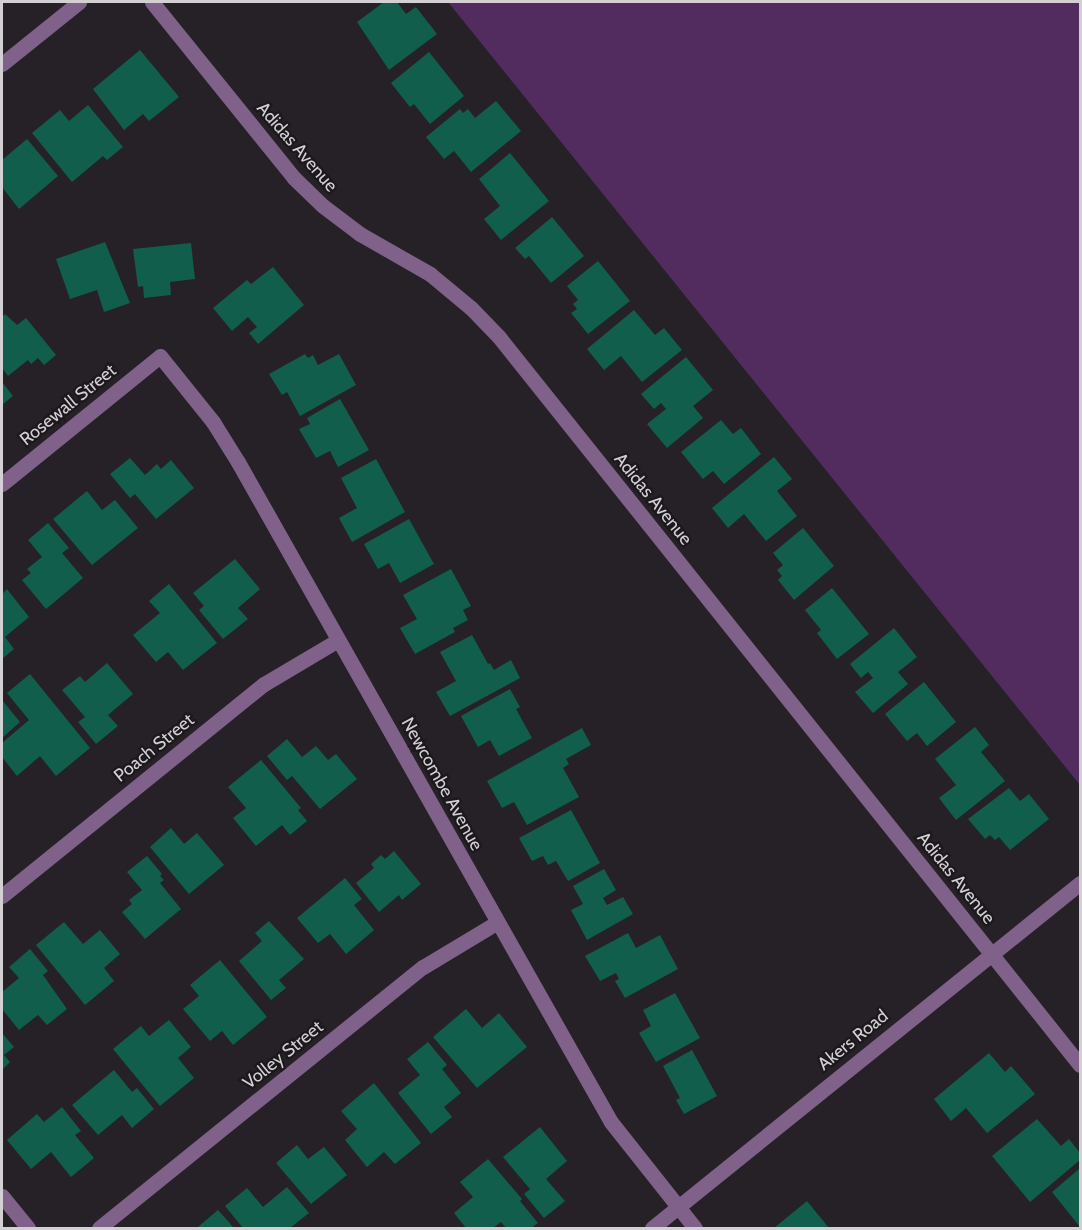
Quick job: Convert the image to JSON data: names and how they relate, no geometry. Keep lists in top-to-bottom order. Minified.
{"streets":{"street":["Adidas Avenue","Rosewall Street","Poach Street","Newcombe Avenue","Akers Road","Volley Street"]},"crossings":[["Adidas Avenue","Akers Road"],["Rosewall Street","Newcombe Avenue"],["Poach Street","Newcombe Avenue"],["Newcombe Avenue","Akers Road"],["Newcombe Avenue","Volley Street"]]}
